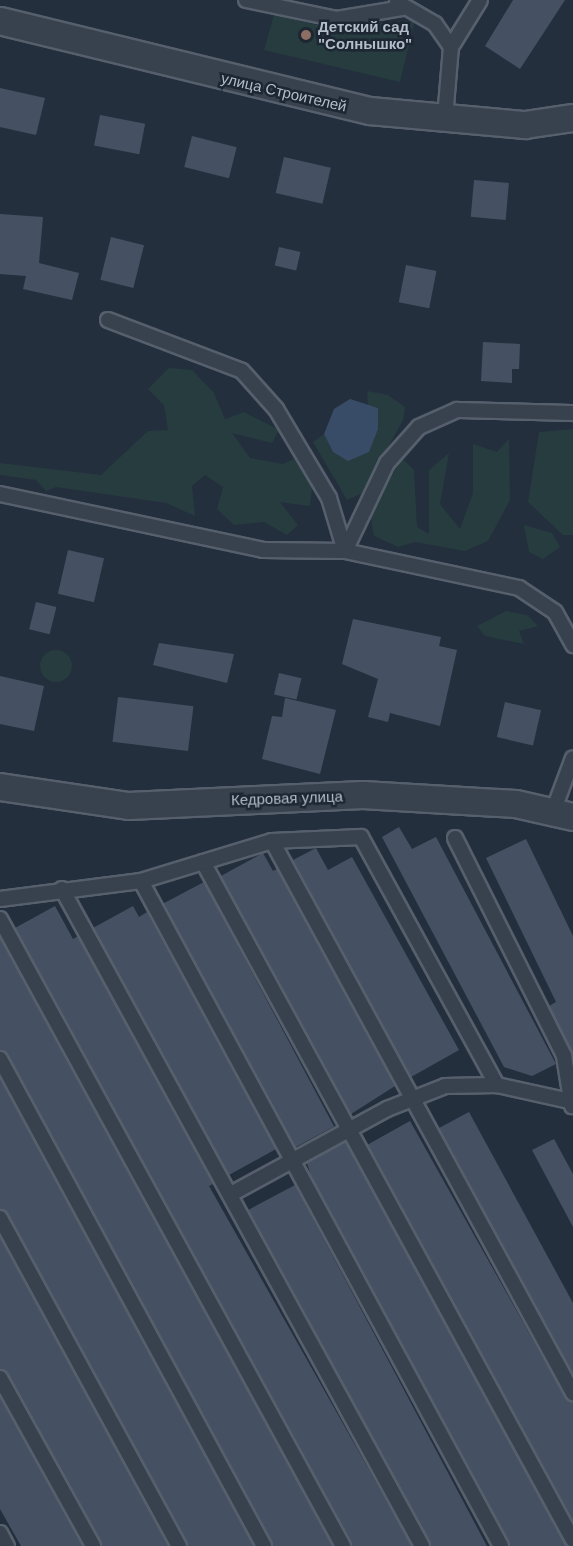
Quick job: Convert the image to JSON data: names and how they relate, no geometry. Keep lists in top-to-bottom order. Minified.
{"streets":{"street":["улица Строителей","Кедровая улица"]},"places":["Детский сад \"Солнышко\""]}
